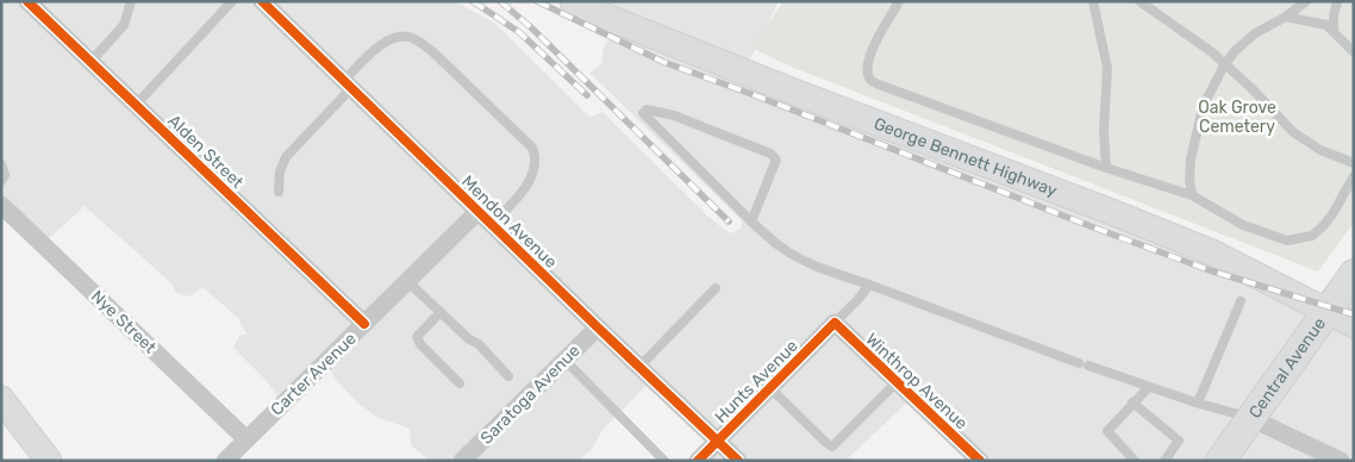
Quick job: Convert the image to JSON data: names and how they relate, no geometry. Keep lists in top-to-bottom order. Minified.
{"streets":{"main road":["George Bennett Highway","Central Avenue"],"street":["Alden Street","Mendon Avenue","Nye Street","Carter Avenue","Hunts Avenue","Winthrop Avenue","Saratoga Avenue"]},"crossings":[["Alden Street","Carter Avenue"],["George Bennett Highway","Central Avenue"],["Mendon Avenue","Carter Avenue"],["Mendon Avenue","Hunts Avenue"],["Mendon Avenue","Saratoga Avenue"],["Nye Street","Carter Avenue"],["Hunts Avenue","Winthrop Avenue"]],"parks":["Oak Grove Cemetery"]}
